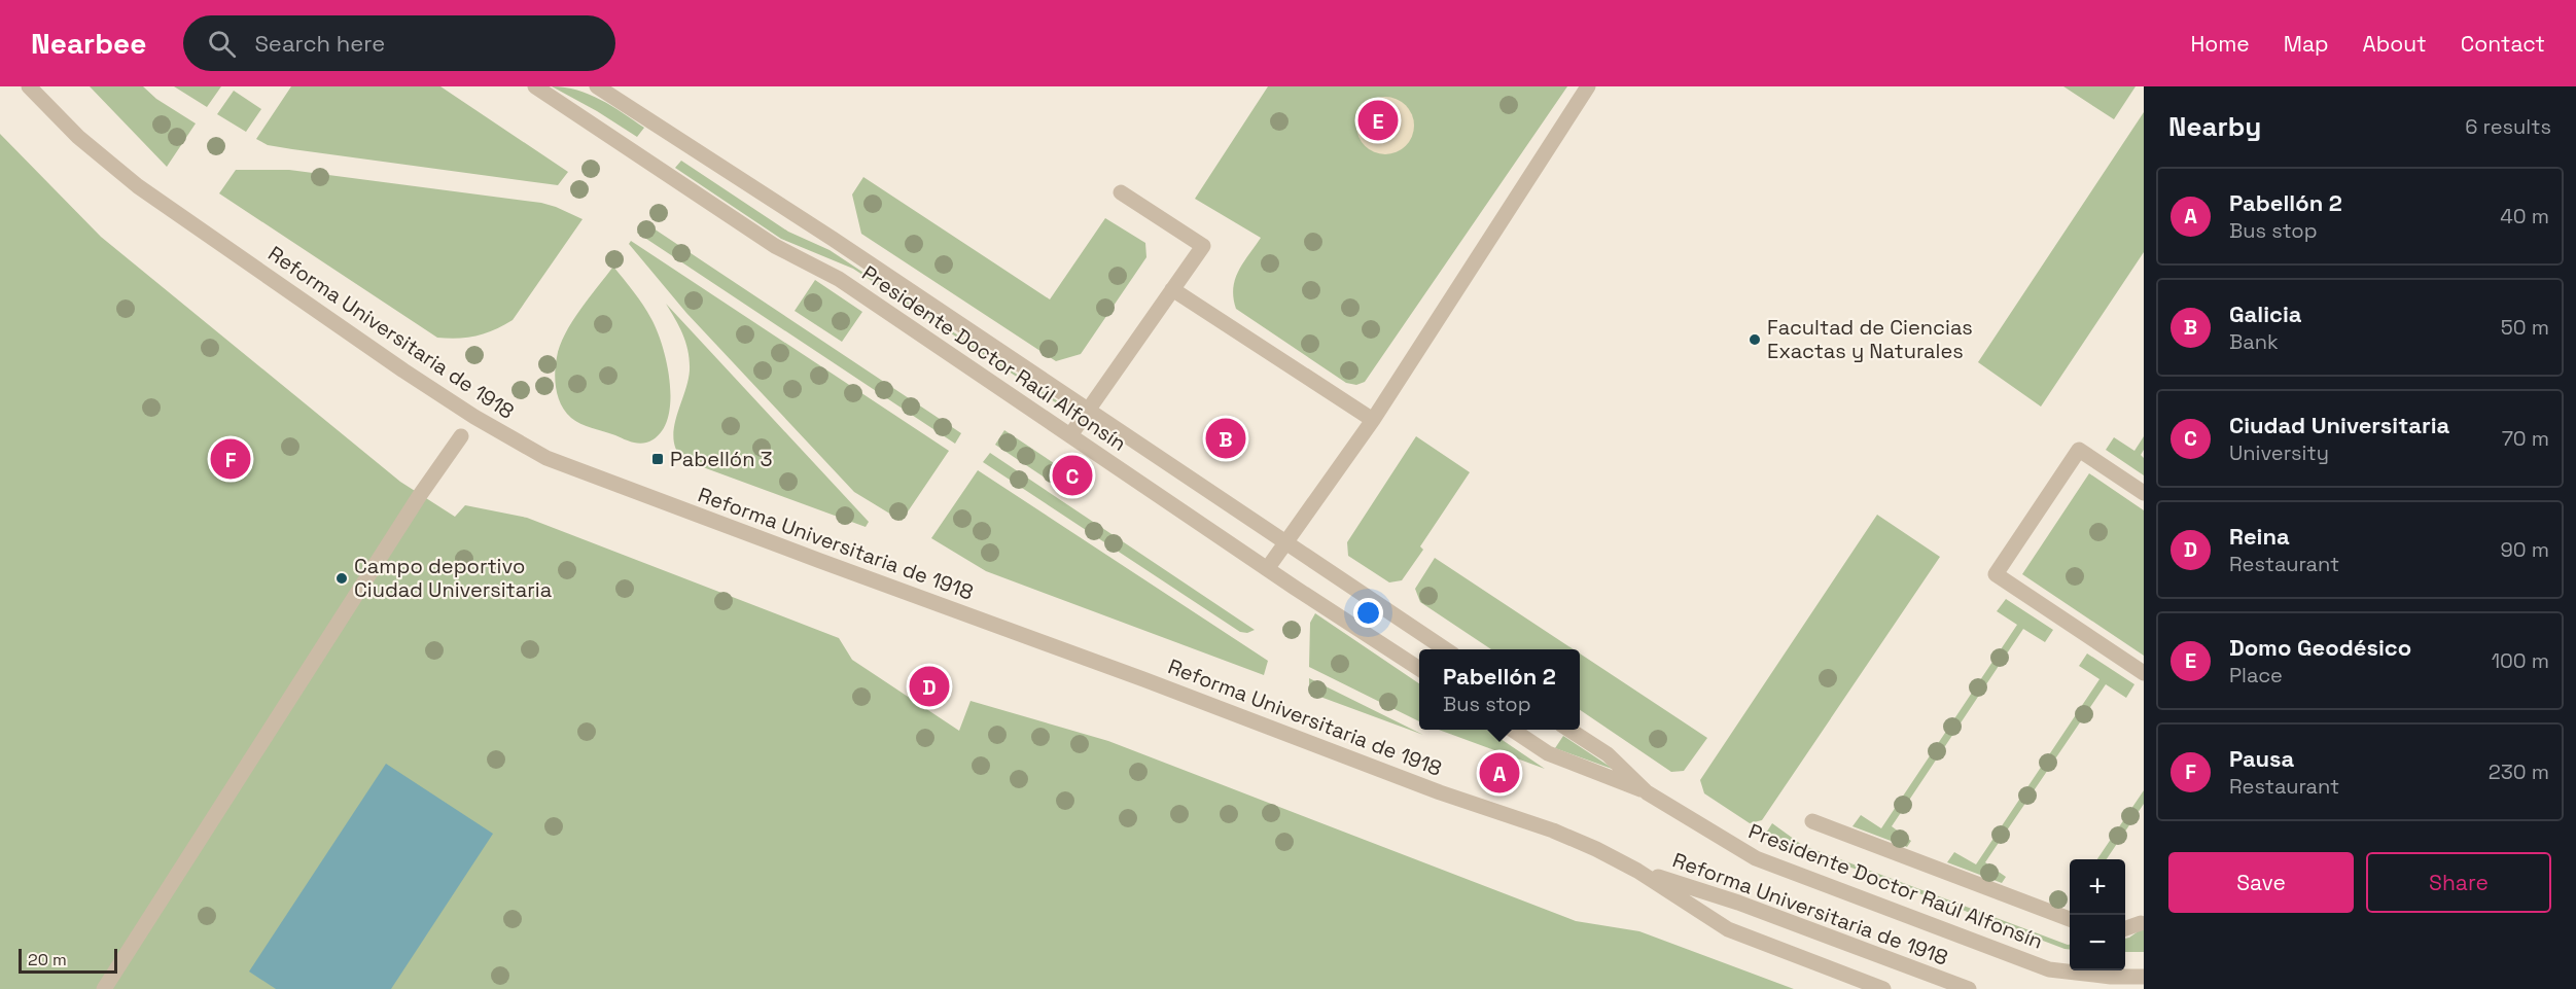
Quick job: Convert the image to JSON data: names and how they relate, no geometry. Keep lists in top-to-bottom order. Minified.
{"streets":{"lane":["Reforma Universitaria de 1918","Presidente Doctor Raúl Alfonsín"]},"places":{"other":["Facultad de Ciencias Exactas y Naturales","Campo deportivo Ciudad Universitaria"],"transit":["Pabellón 3"]},"scale_bar":"20 m","page":{"header":"Nearbee","search":"Search here","nav":["Home","Map","About","Contact"],"heading":["Nearby","6 results"],"pins":["E","B","F","C","D","A"],"list":[{"mark":"A","name":"Pabellón 2","note":"Bus stop","value":"40 m"},{"mark":"B","name":"Galicia","note":"Bank","value":"50 m"},{"mark":"C","name":"Ciudad Universitaria","note":"University","value":"70 m"},{"mark":"D","name":"Reina","note":"Restaurant","value":"90 m"},{"mark":"E","name":"Domo Geodésico","note":"Place","value":"100 m"},{"mark":"F","name":"Pausa","note":"Restaurant","value":"230 m"}],"popup":["Pabellón 2","Bus stop"],"buttons":["Save","Share"],"map_buttons":["+","−"],"scale":"20 m"}}
